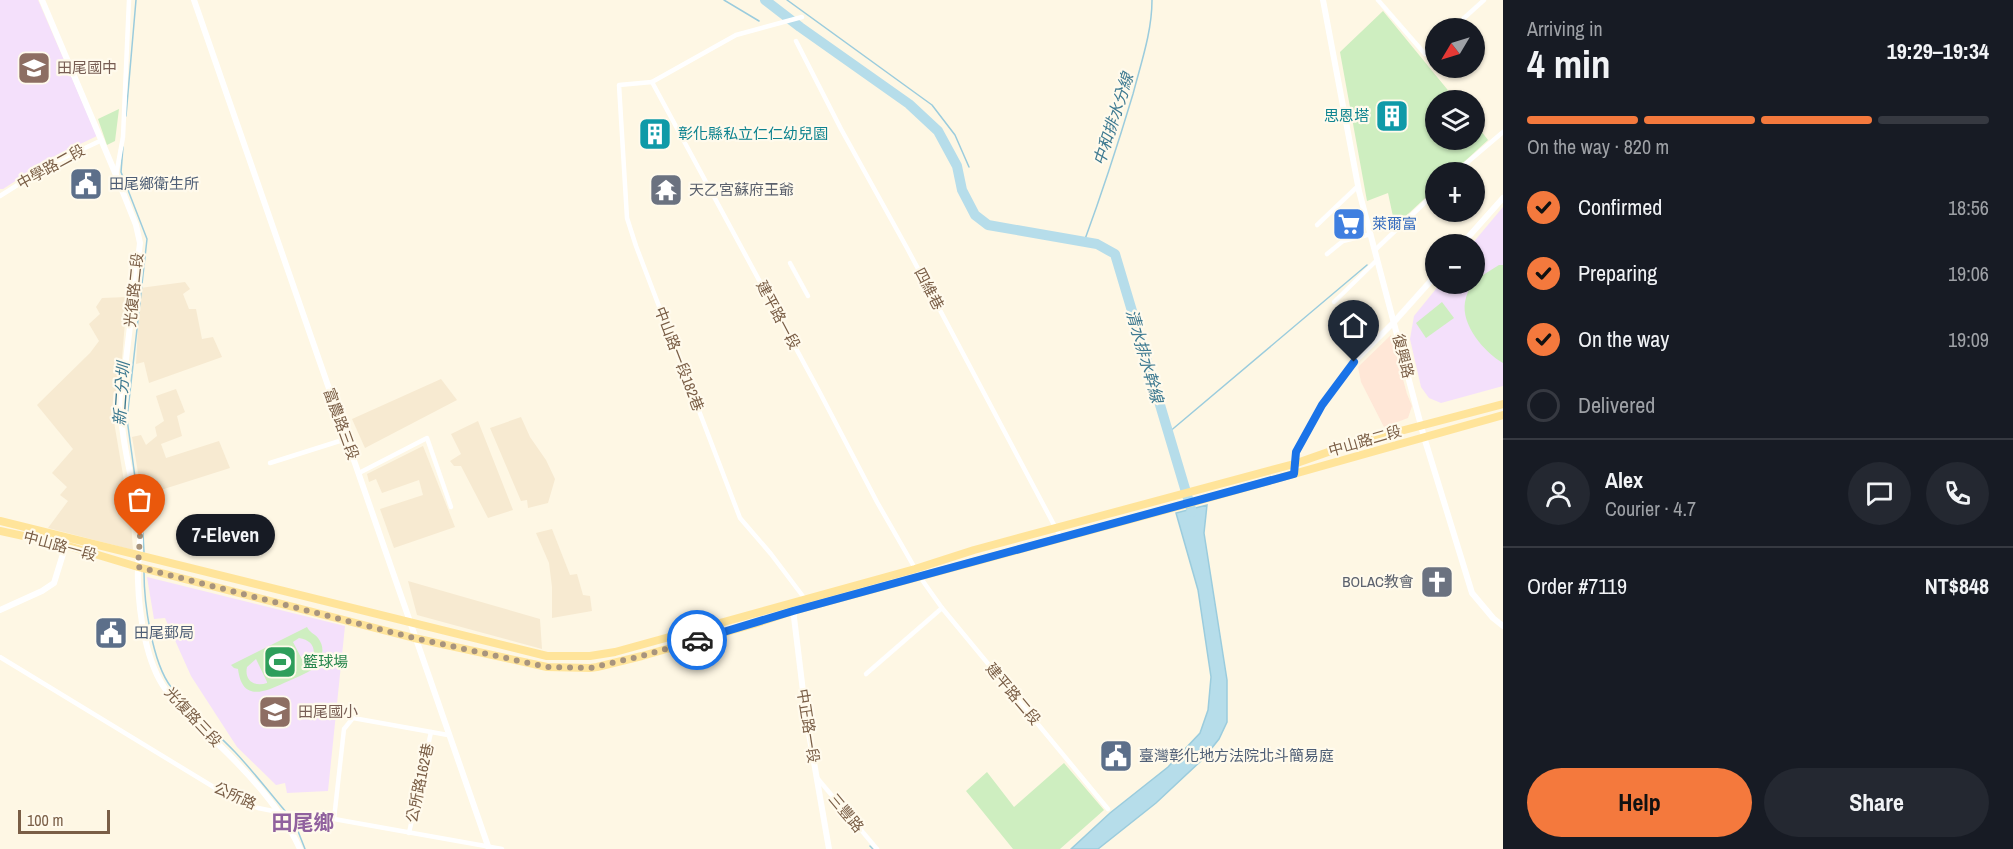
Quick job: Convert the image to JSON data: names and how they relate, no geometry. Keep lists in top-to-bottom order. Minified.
{"streets":{"main road":["中山路二段","中山路一段"],"street":["中學路二段","四維巷","光復路二段","建平路一段","復興路","中山路一段182巷","富農路三段","建平路二段","光復路三段","中正路一段","公所路162巷","公所路","三豐路"]},"crossings":[["中學路二段","光復路二段"],["四維巷","中山路一段"],["光復路二段","中山路一段"],["光復路二段","光復路三段"],["建平路一段","中山路一段182巷"],["建平路一段","中山路一段"],["建平路一段","建平路二段"],["復興路","中山路二段"],["中山路一段182巷","中山路一段"],["富農路三段","中山路一段"],["富農路三段","公所路"],["中山路二段","中山路一段"],["中山路一段","建平路二段"],["中山路一段","光復路三段"],["中山路一段","中正路一段"],["光復路三段","公所路"],["中正路一段","三豐路"],["公所路162巷","公所路"]],"districts":["田尾鄉"],"water":["中和排水分線","清水排水幹線","新二分圳"],"places":{"school or university":["田尾國中","田尾國小"],"building":["思恩塔","彰化縣私立仁仁幼兒園"],"public building":["田尾鄉衛生所","田尾郵局","臺灣彰化地方法院北斗簡易庭"],"temple":["天乙宮蘇府王爺"],"supermarket":["萊爾富"],"other":["7-Eleven"],"church":["BOLAC教會"],"sports":["籃球場"]},"scale_bar":"100 m","north":"bottom left","page":{"heading":["4 min","Arriving in","19:29–19:34"],"panel":["Alex","Courier · 4.7","Order #7119","NT$848"],"map_buttons":["+","−"],"bar":"On the way · 820 m","list":[["Confirmed","18:56"],["Preparing","19:06"],["On the way","19:09"],"Delivered"],"bubble":"7-Eleven","buttons":["Help","Share"],"scale":"100 m"}}
